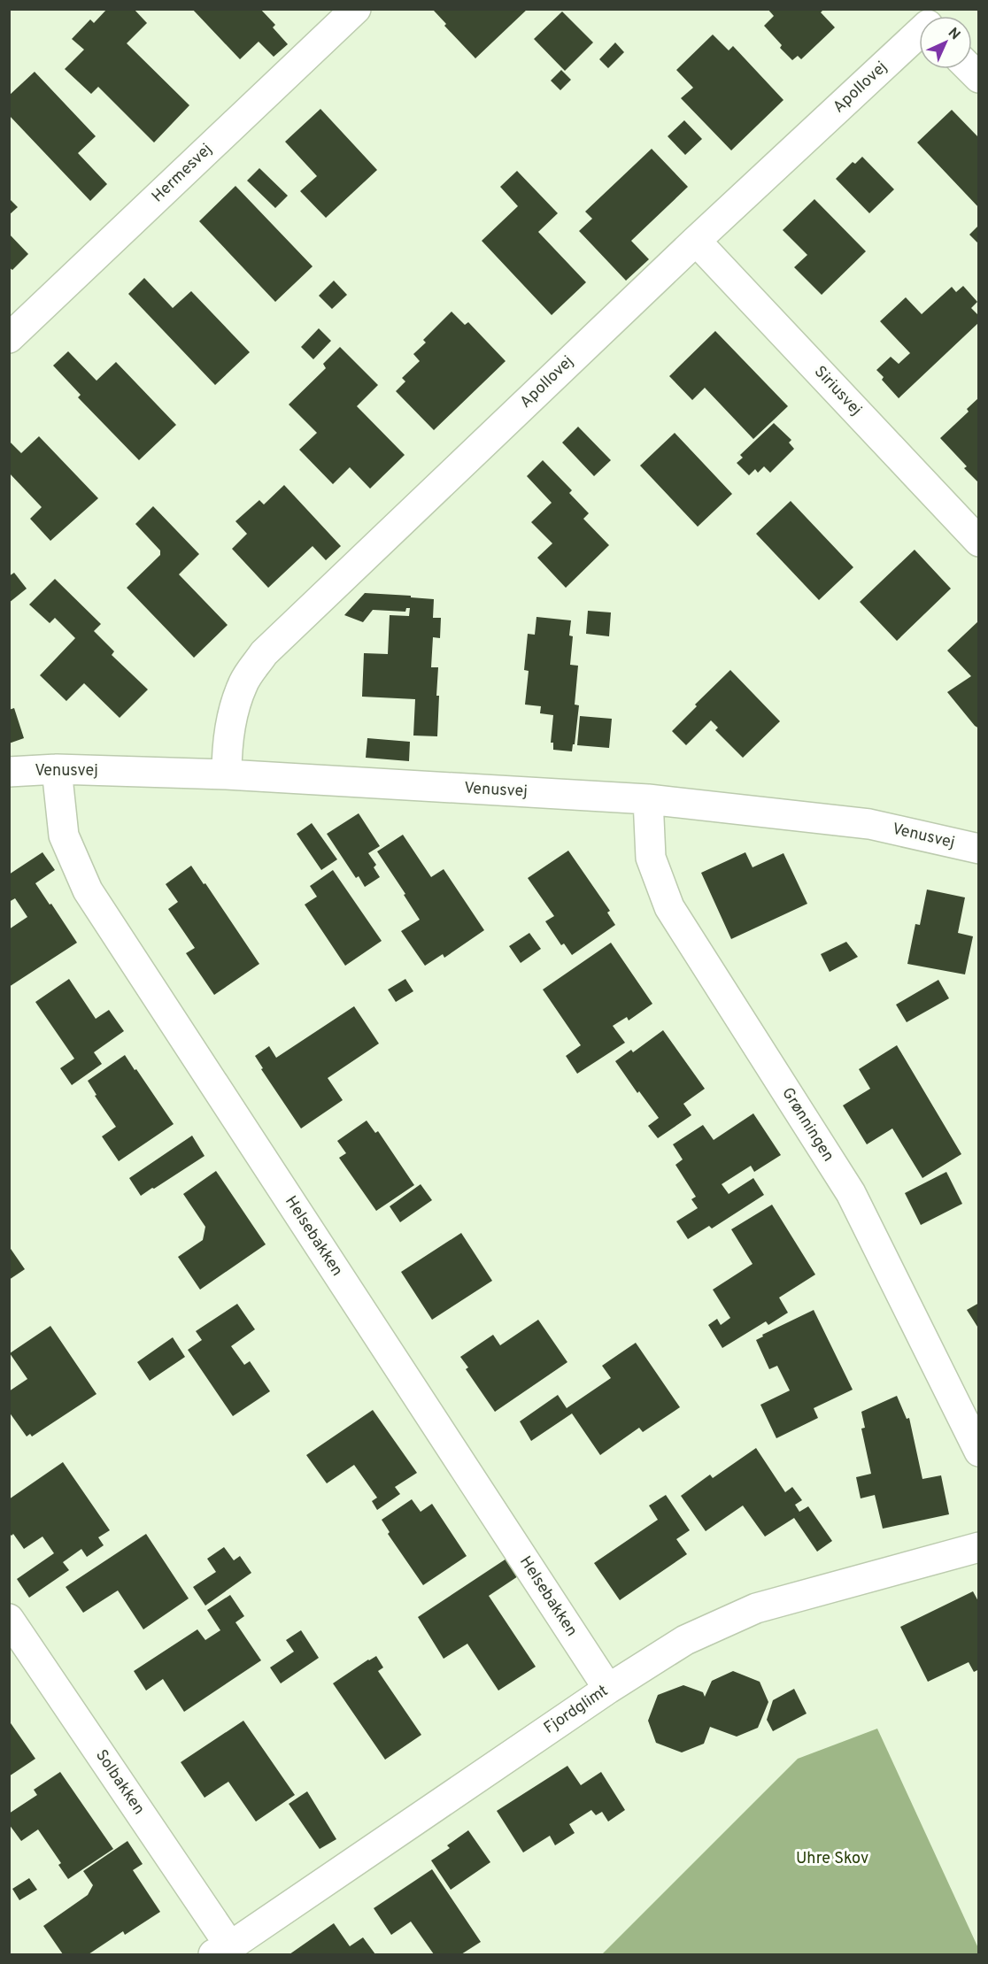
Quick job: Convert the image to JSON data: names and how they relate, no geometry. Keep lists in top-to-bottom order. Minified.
{"streets":{"street":["Apollovej","Hermesvej","Siriusvej","Venusvej","Grønningen","Helsebakken","Fjordglimt","Solbakken"]},"crossings":[["Apollovej","Siriusvej"],["Apollovej","Venusvej"],["Venusvej","Grønningen"],["Venusvej","Helsebakken"],["Helsebakken","Fjordglimt"],["Fjordglimt","Solbakken"]],"parks":["Uhre Skov"],"north":"top right"}
